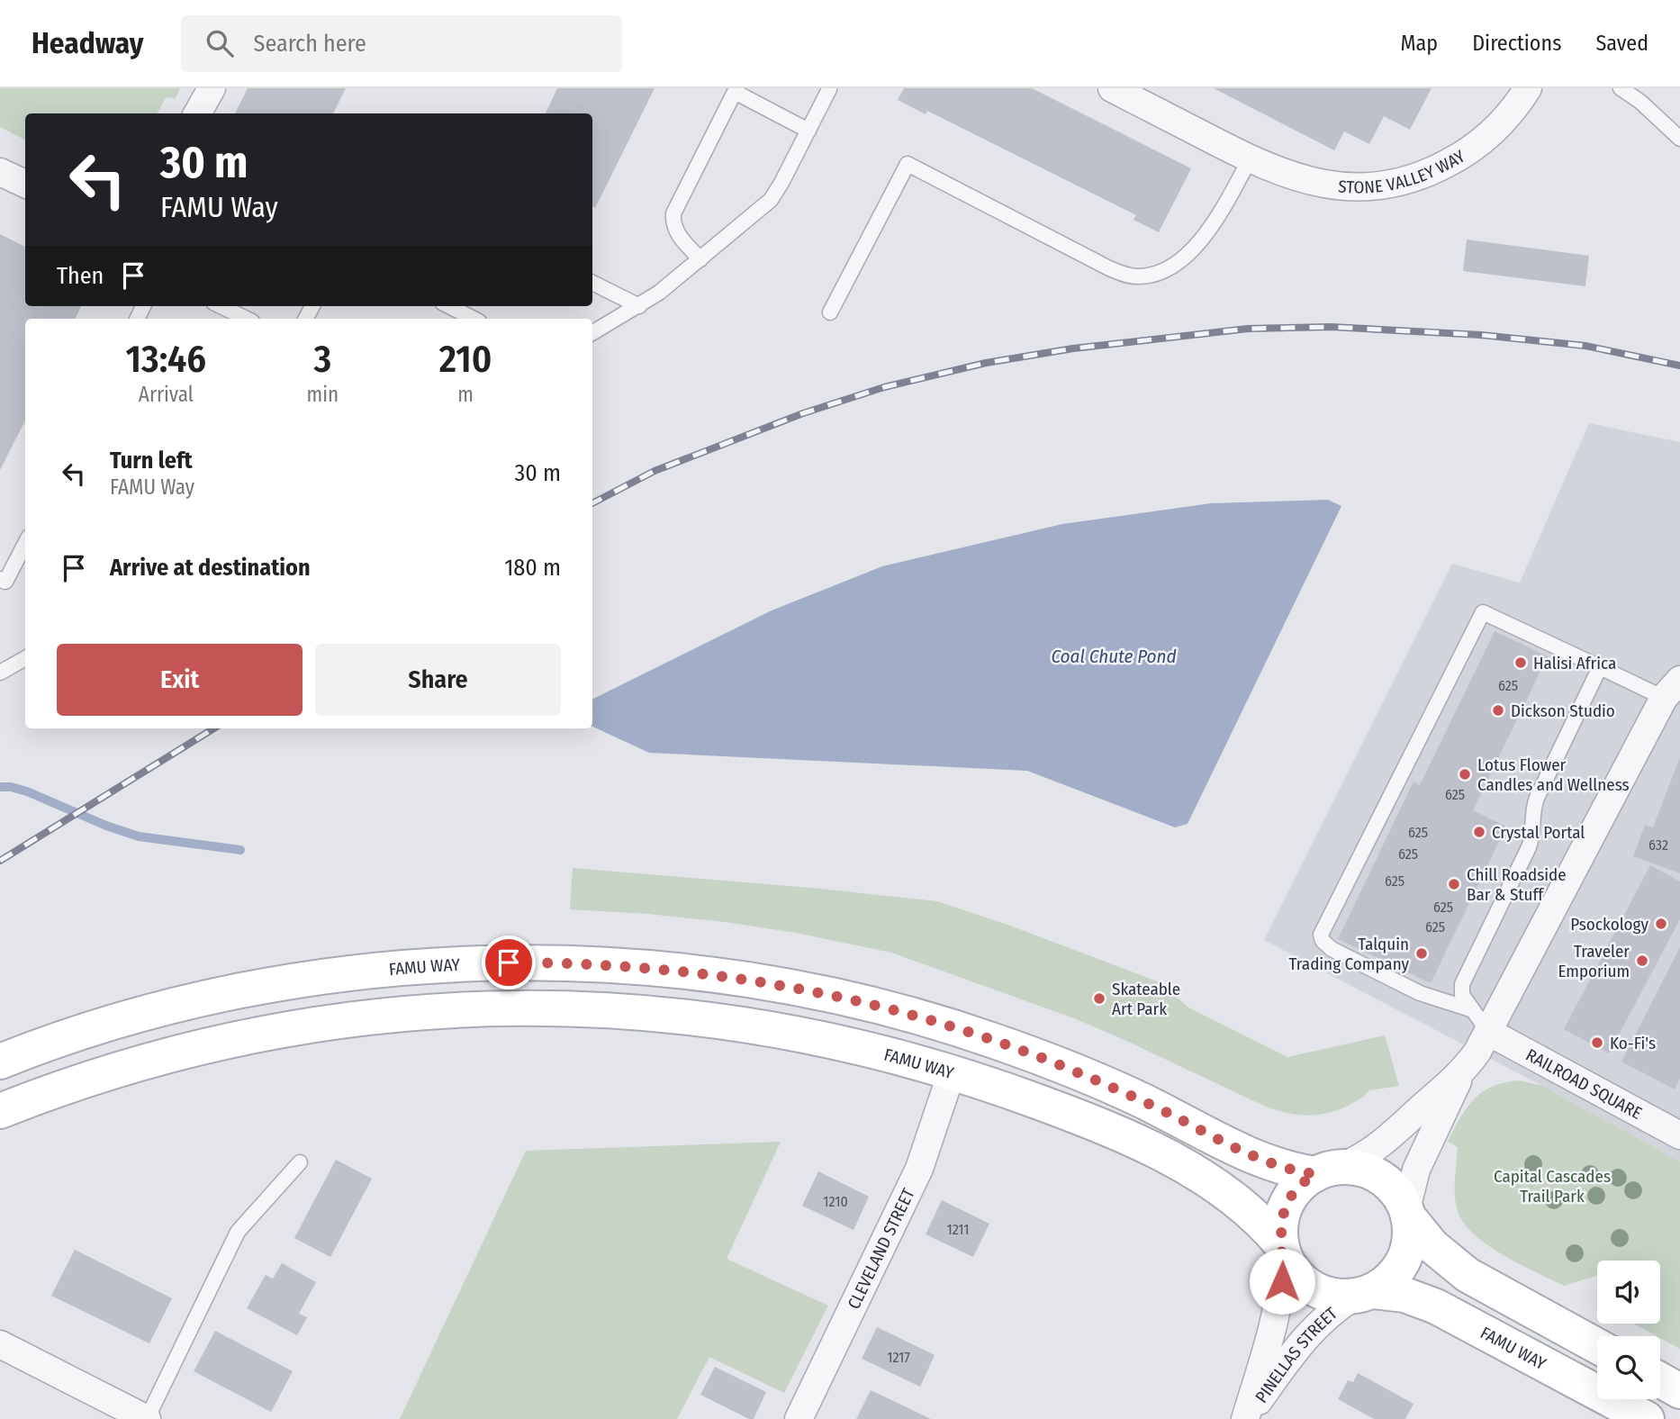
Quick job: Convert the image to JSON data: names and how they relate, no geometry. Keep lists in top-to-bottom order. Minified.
{"streets":{"street":["STONE VALLEY WAY","FAMU WAY","RAILROAD SQUARE","CLEVELAND STREET","PINELLAS STREET"]},"crossings":[["FAMU WAY","CLEVELAND STREET"],["FAMU WAY","PINELLAS STREET"]],"water":["Coal Chute Pond"],"parks":["Capital Cascades Trail Park"],"places":["Halisi Africa","Dickson Studio","Lotus Flower Candles and Wellness","Crystal Portal","Chill Roadside Bar & Stuff","Psockology","Talquin Trading Company","Traveler Emporium","Skateable Art Park","Ko-Fi's"],"house_numbers":["625","625","625","632","625","625","625","625","1210","1211","1217"],"page":{"header":"Headway","search":"Search here","nav":["Map","Directions","Saved"],"turn":["30 m","FAMU Way"],"then":"Then","eta":["13:46","Arrival","3","min","210","m"],"list":[{"name":"Turn left","note":"FAMU Way","value":"30 m"},{"name":"Arrive at destination","value":"180 m"}],"buttons":["Exit","Share"]}}
